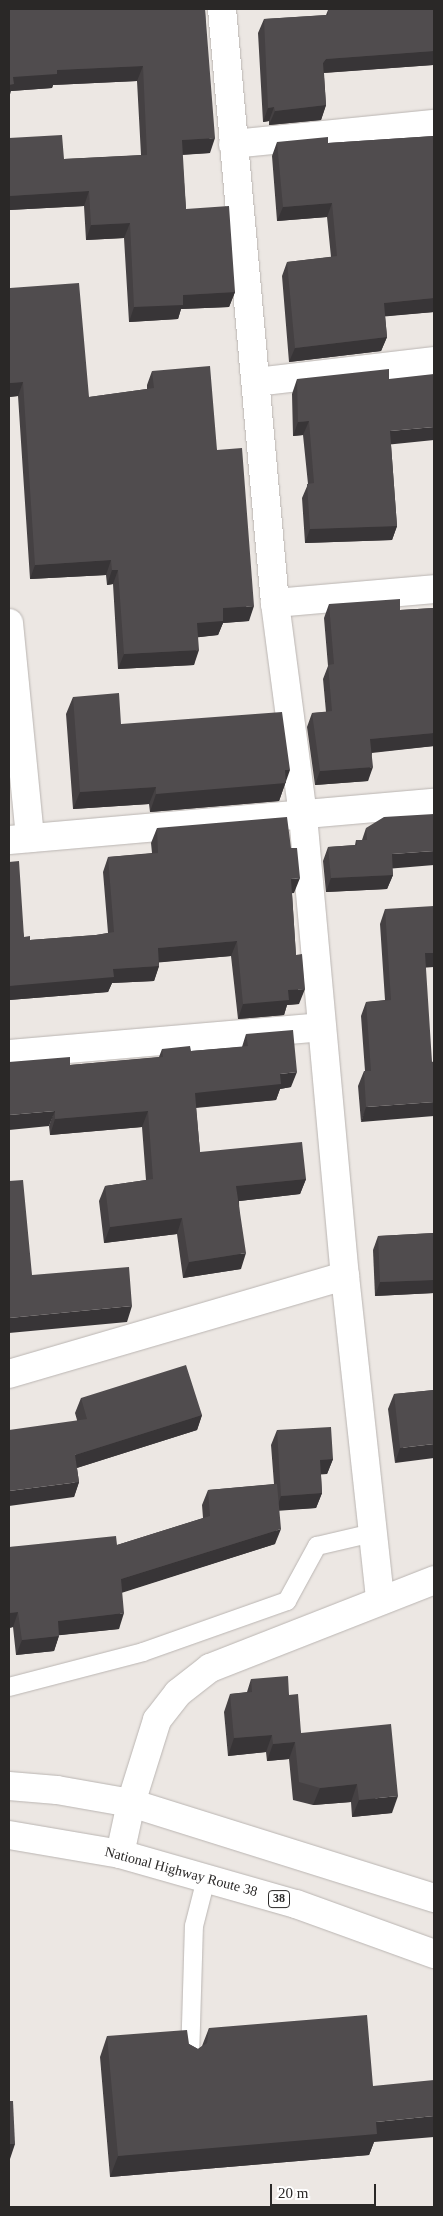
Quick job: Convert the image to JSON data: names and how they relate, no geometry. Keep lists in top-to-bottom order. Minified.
{"streets":{"main road":["National Highway Route 38","38"]},"scale_bar":"20 m"}
